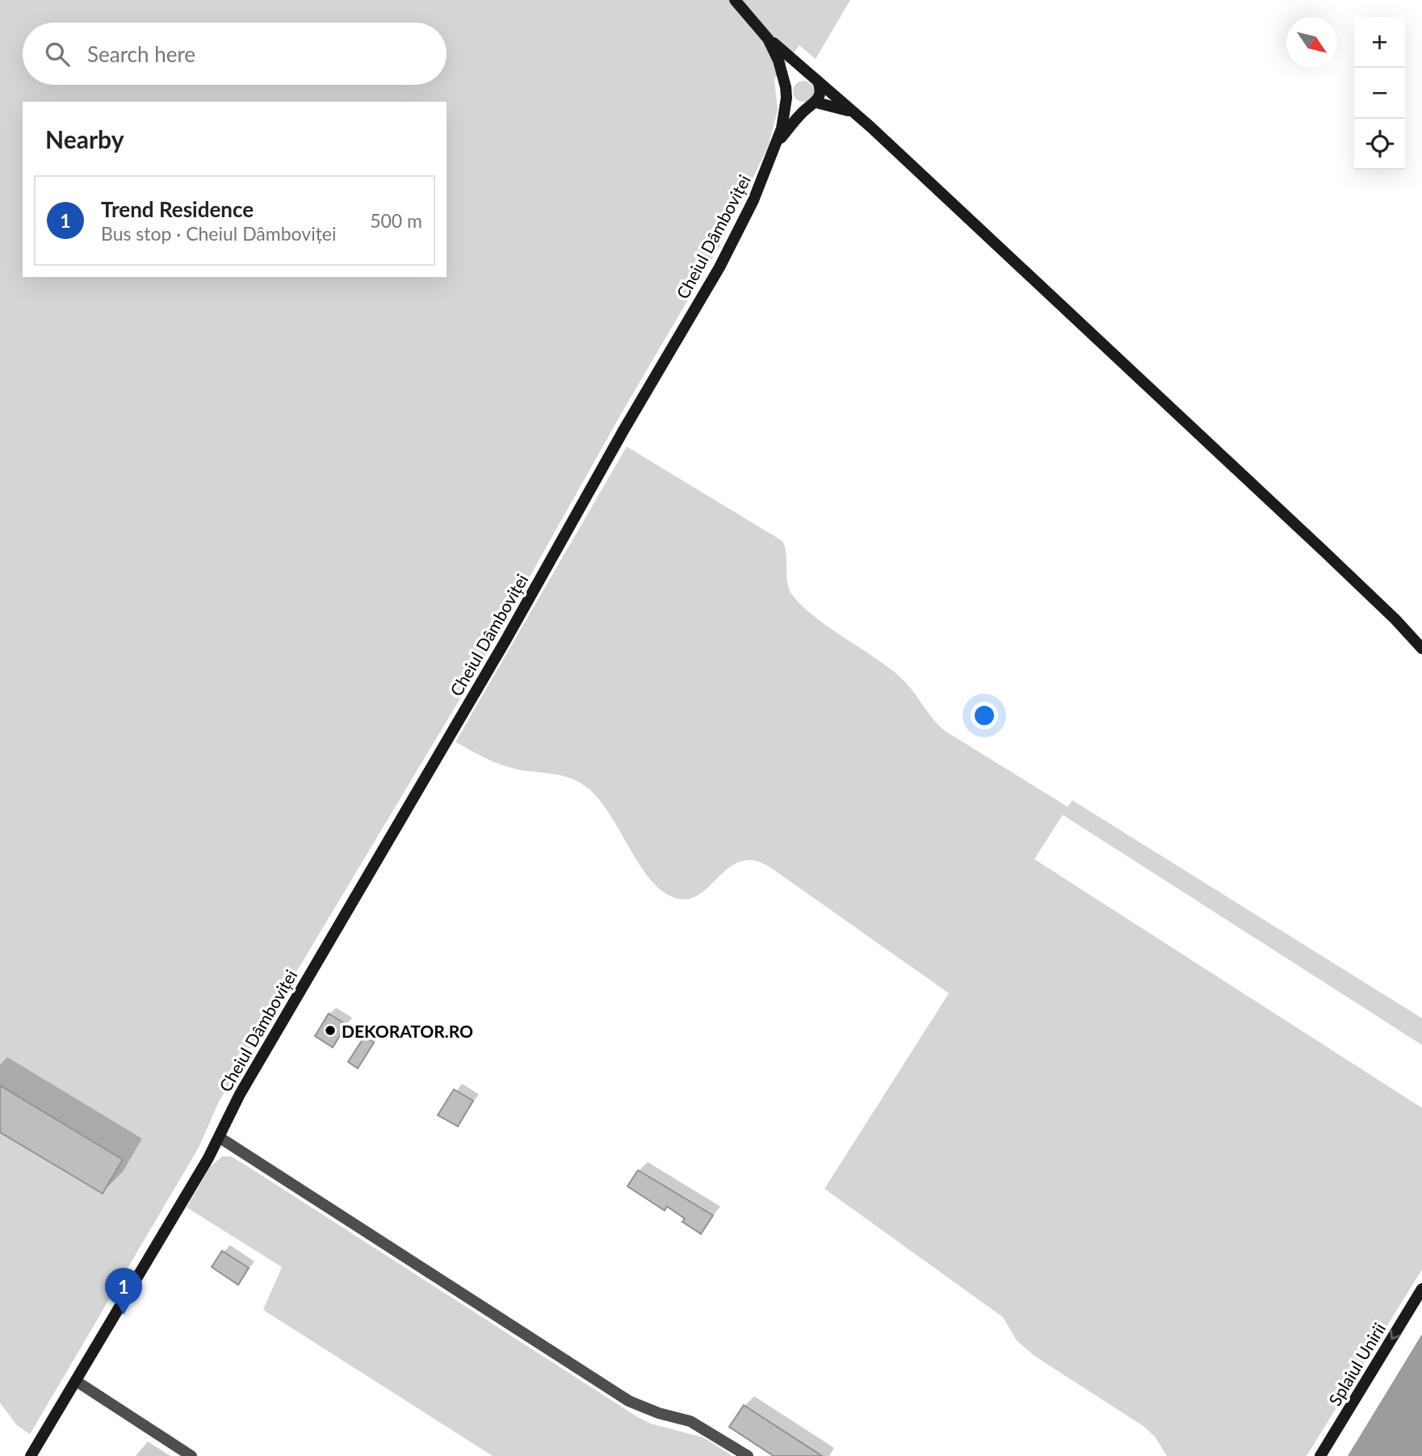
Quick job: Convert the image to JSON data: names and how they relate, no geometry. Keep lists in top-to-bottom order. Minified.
{"streets":{"street":["Cheiul Dâmboviței","Splaiul Unirii"]},"one_way":["Splaiul Unirii"],"places":["DEKORATOR.RO"],"north":"bottom right","page":{"map_buttons":["+","−"],"search":"Search here","heading":"Nearby","list":[{"mark":"1","name":"Trend Residence","note":"Bus stop · Cheiul Dâmboviței","value":"500 m"}],"pins":"1"}}
